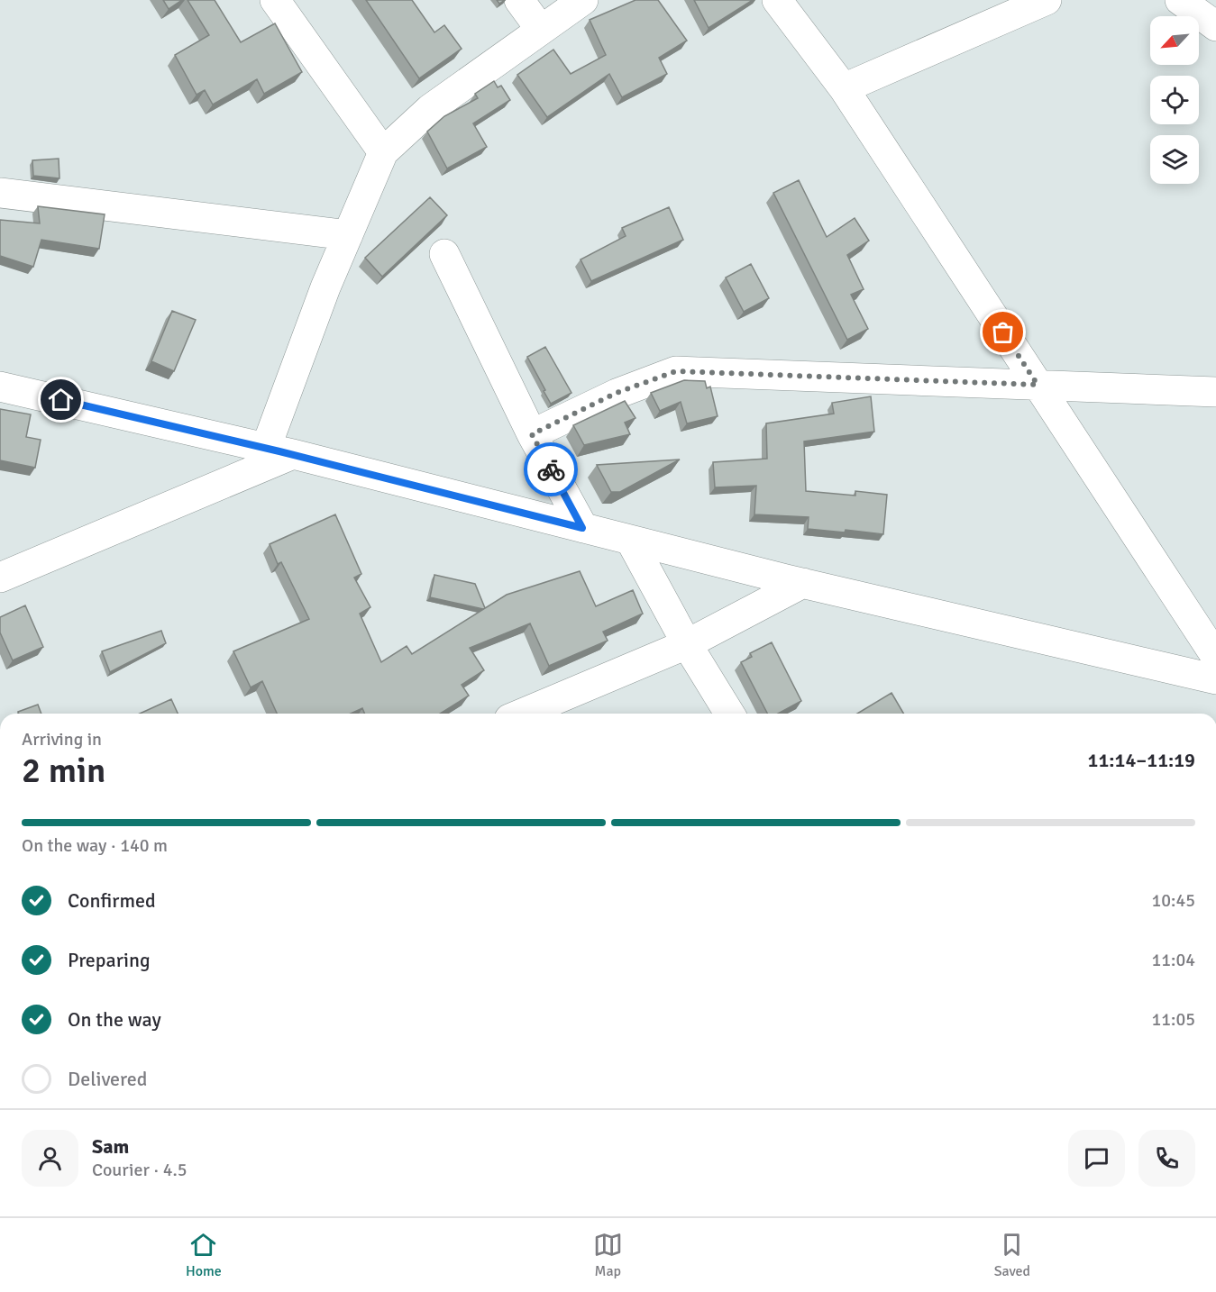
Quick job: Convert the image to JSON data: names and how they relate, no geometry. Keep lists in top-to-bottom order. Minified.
{"north":"bottom left","page":{"heading":["2 min","Arriving in","11:14–11:19"],"panel":["Sam","Courier · 4.5"],"bar":"On the way · 140 m","list":[["Confirmed","10:45"],["Preparing","11:04"],["On the way","11:05"],"Delivered"],"tabs":["Home","Map","Saved"]}}
